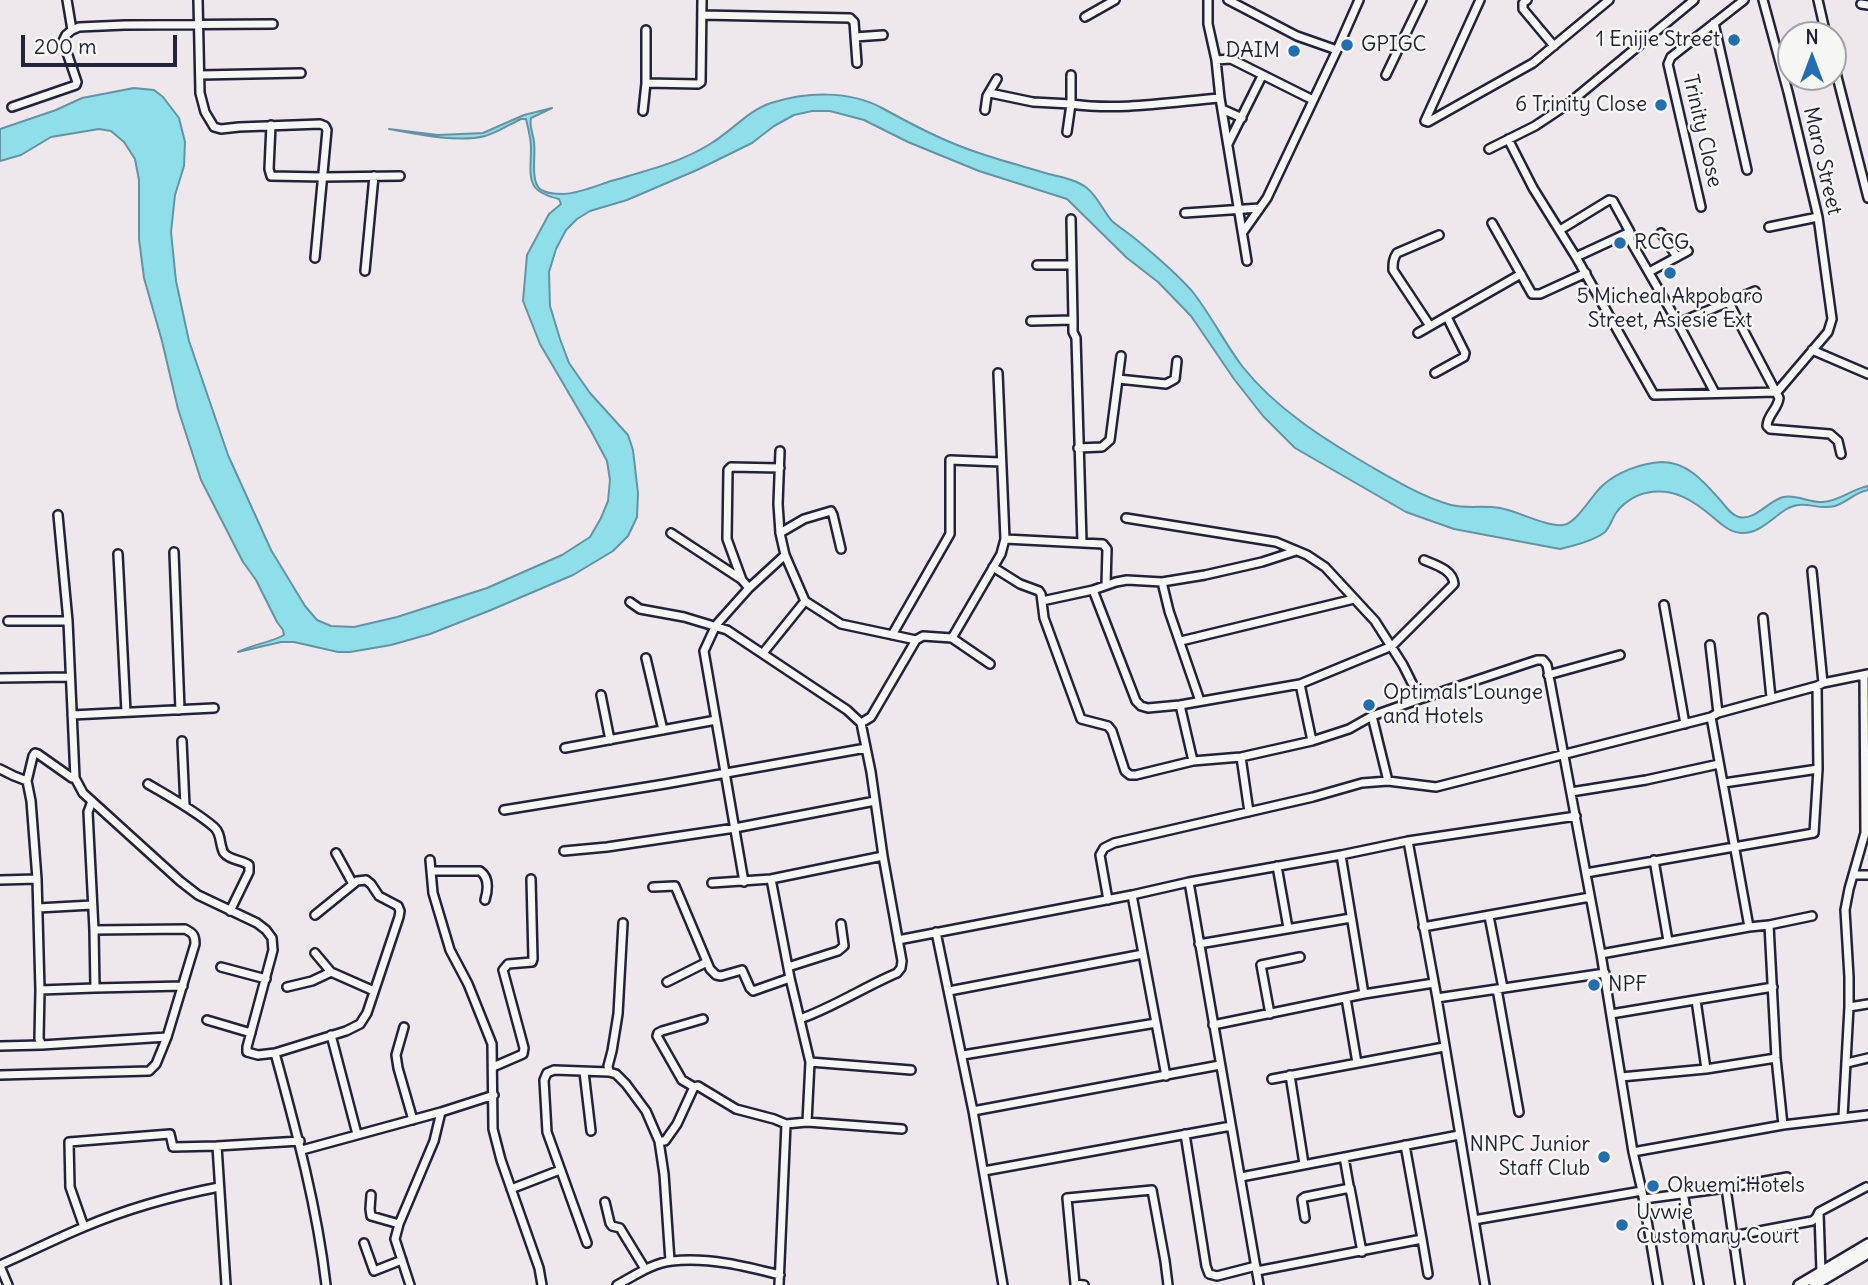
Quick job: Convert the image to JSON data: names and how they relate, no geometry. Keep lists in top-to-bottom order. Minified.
{"streets":{"street":["Trinity Close","Maro Street"]},"places":["1 Enijie Street","GPIGC","DAIM","6 Trinity Close","RCCG","5 Micheal Akpobaro Street, Asiesie Ext","Optimals Lounge and Hotels","NPF","NNPC Junior Staff Club","Okuemi Hotels","Uvwie Customary Court"],"scale_bar":"200 m","north":"top"}
